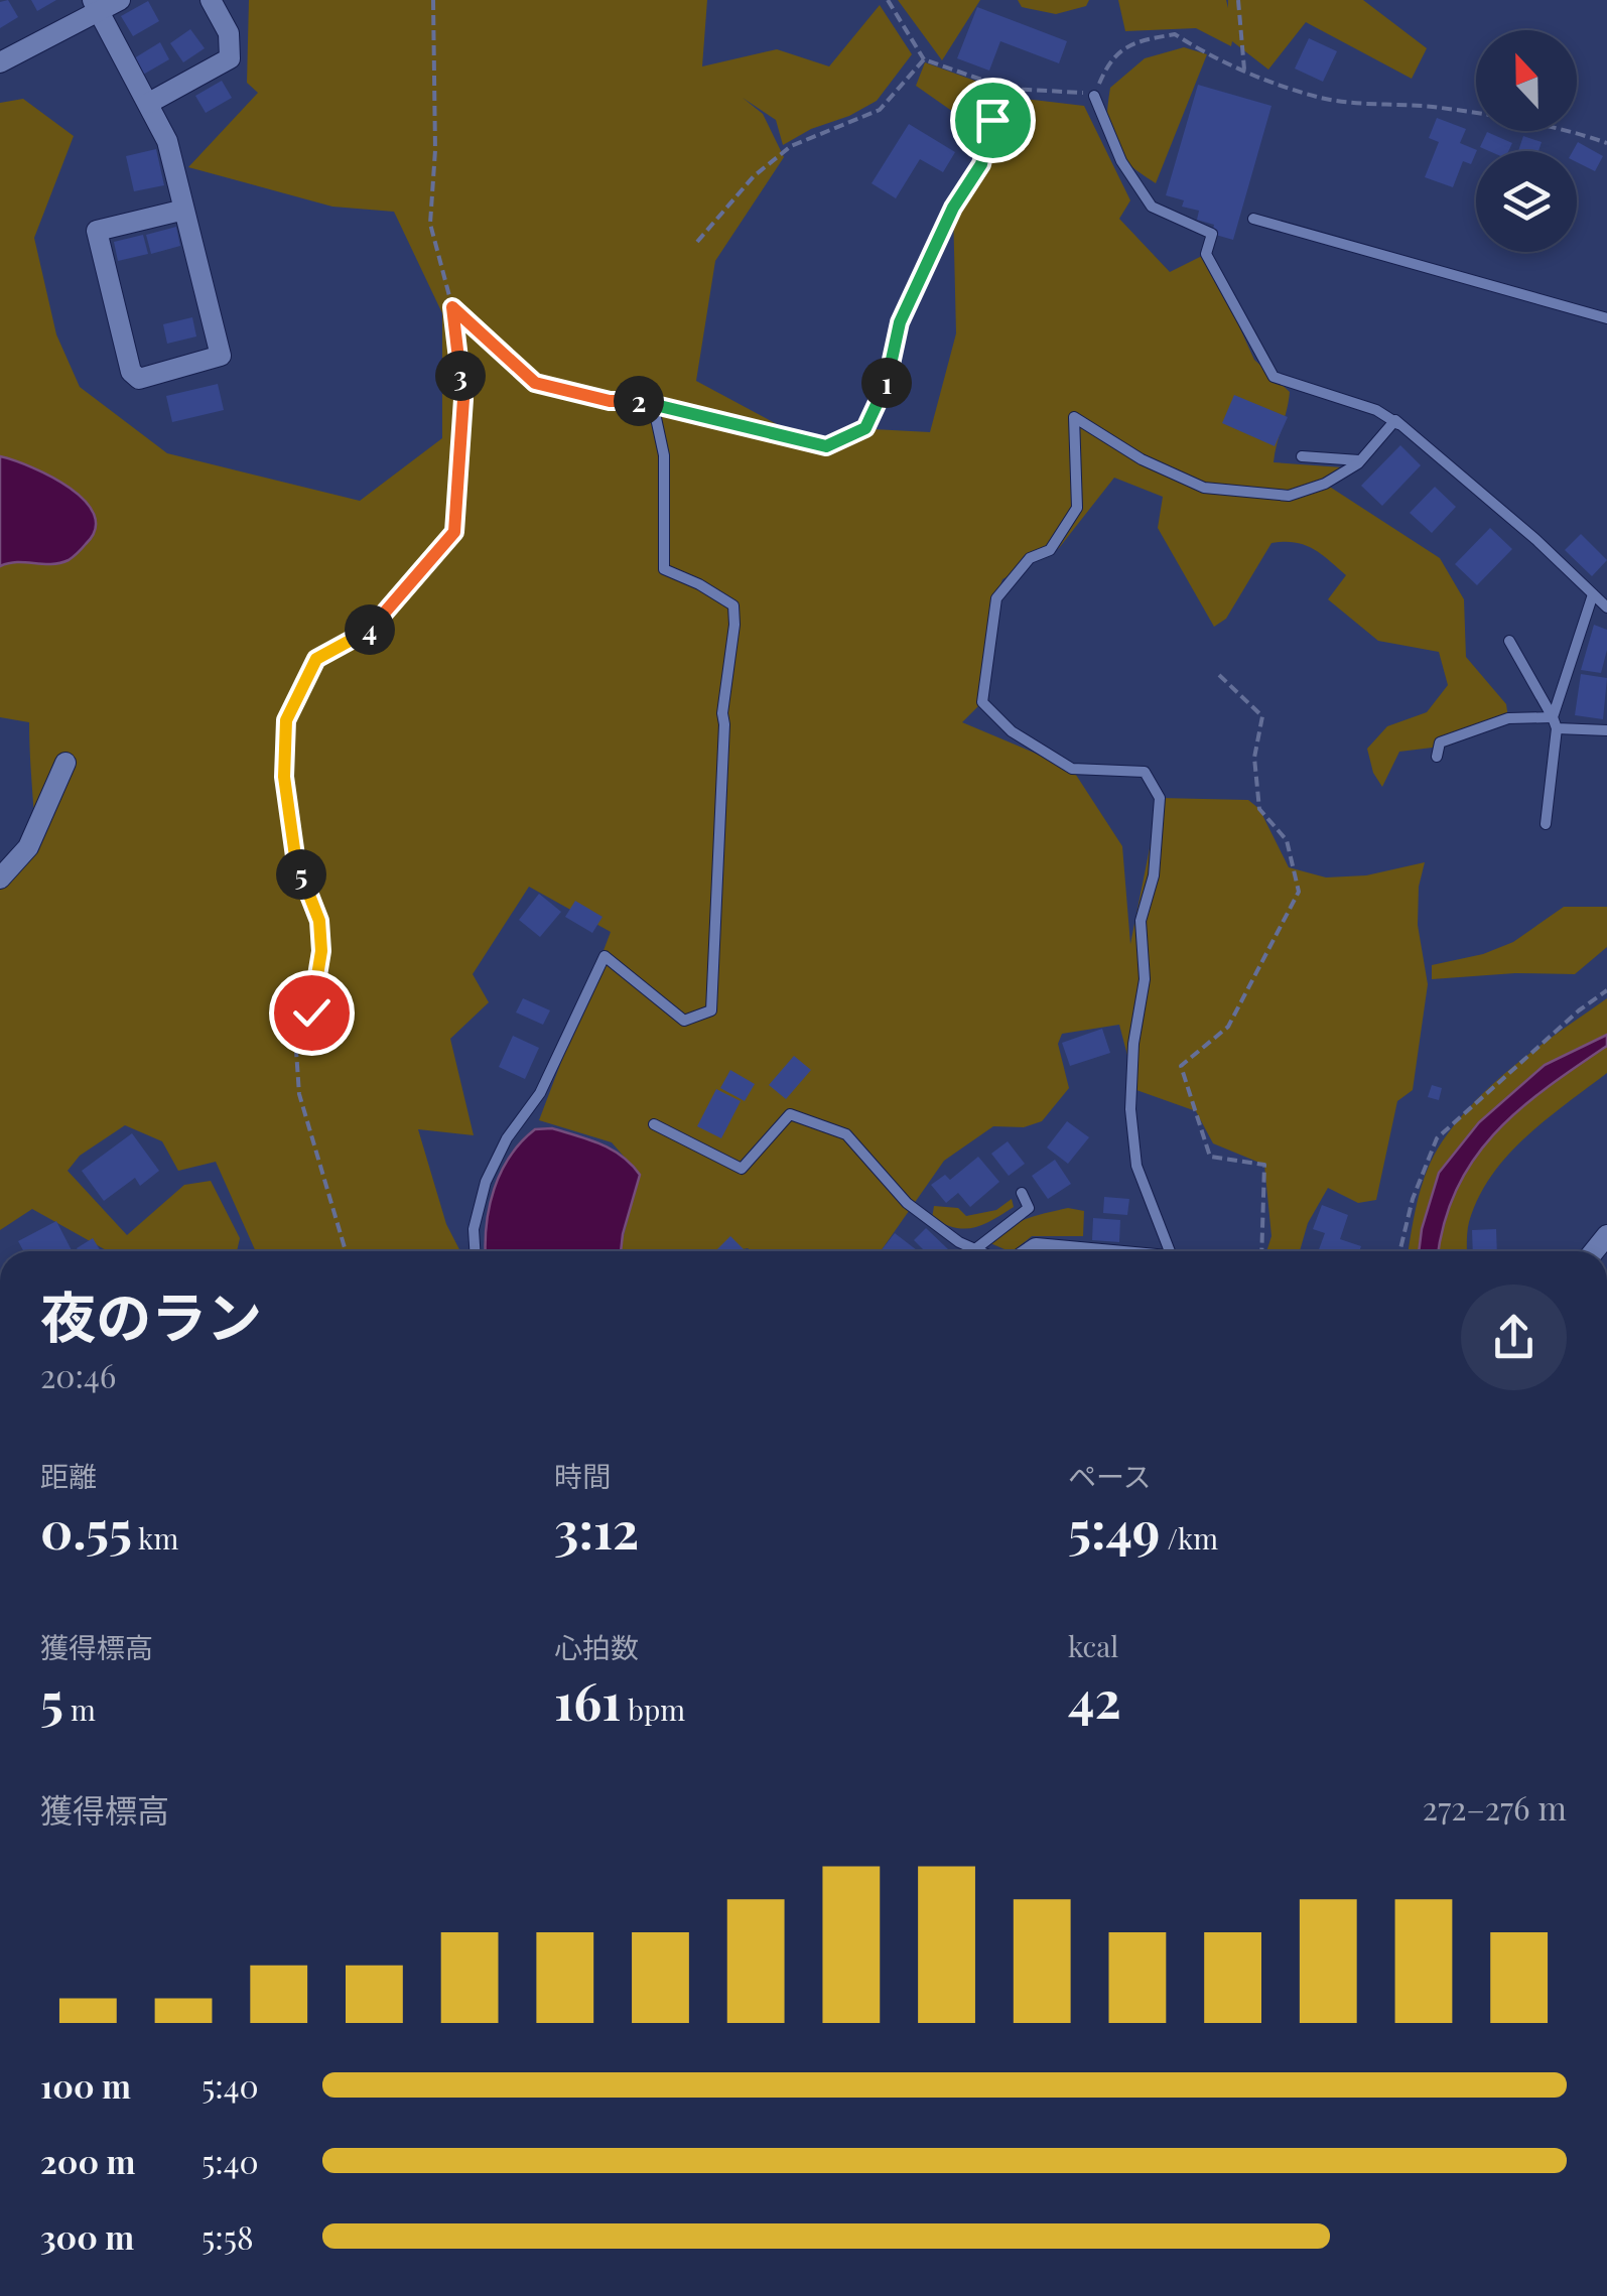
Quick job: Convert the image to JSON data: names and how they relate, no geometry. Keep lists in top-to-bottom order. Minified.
{"north":"top","page":{"pins":["3","1","2","4","5"],"heading":["夜のラン","20:46"],"stats":[["距離","0.55 km"],["時間","3:12"],["ペース","5:49 /km"],["獲得標高","5 m"],["心拍数","161 bpm"],["kcal","42"]],"chart":["獲得標高","272–276 m"],"list":[{"name":"100 m","note":"5:40"},{"name":"200 m","note":"5:40"},{"name":"300 m","note":"5:58"}]}}
